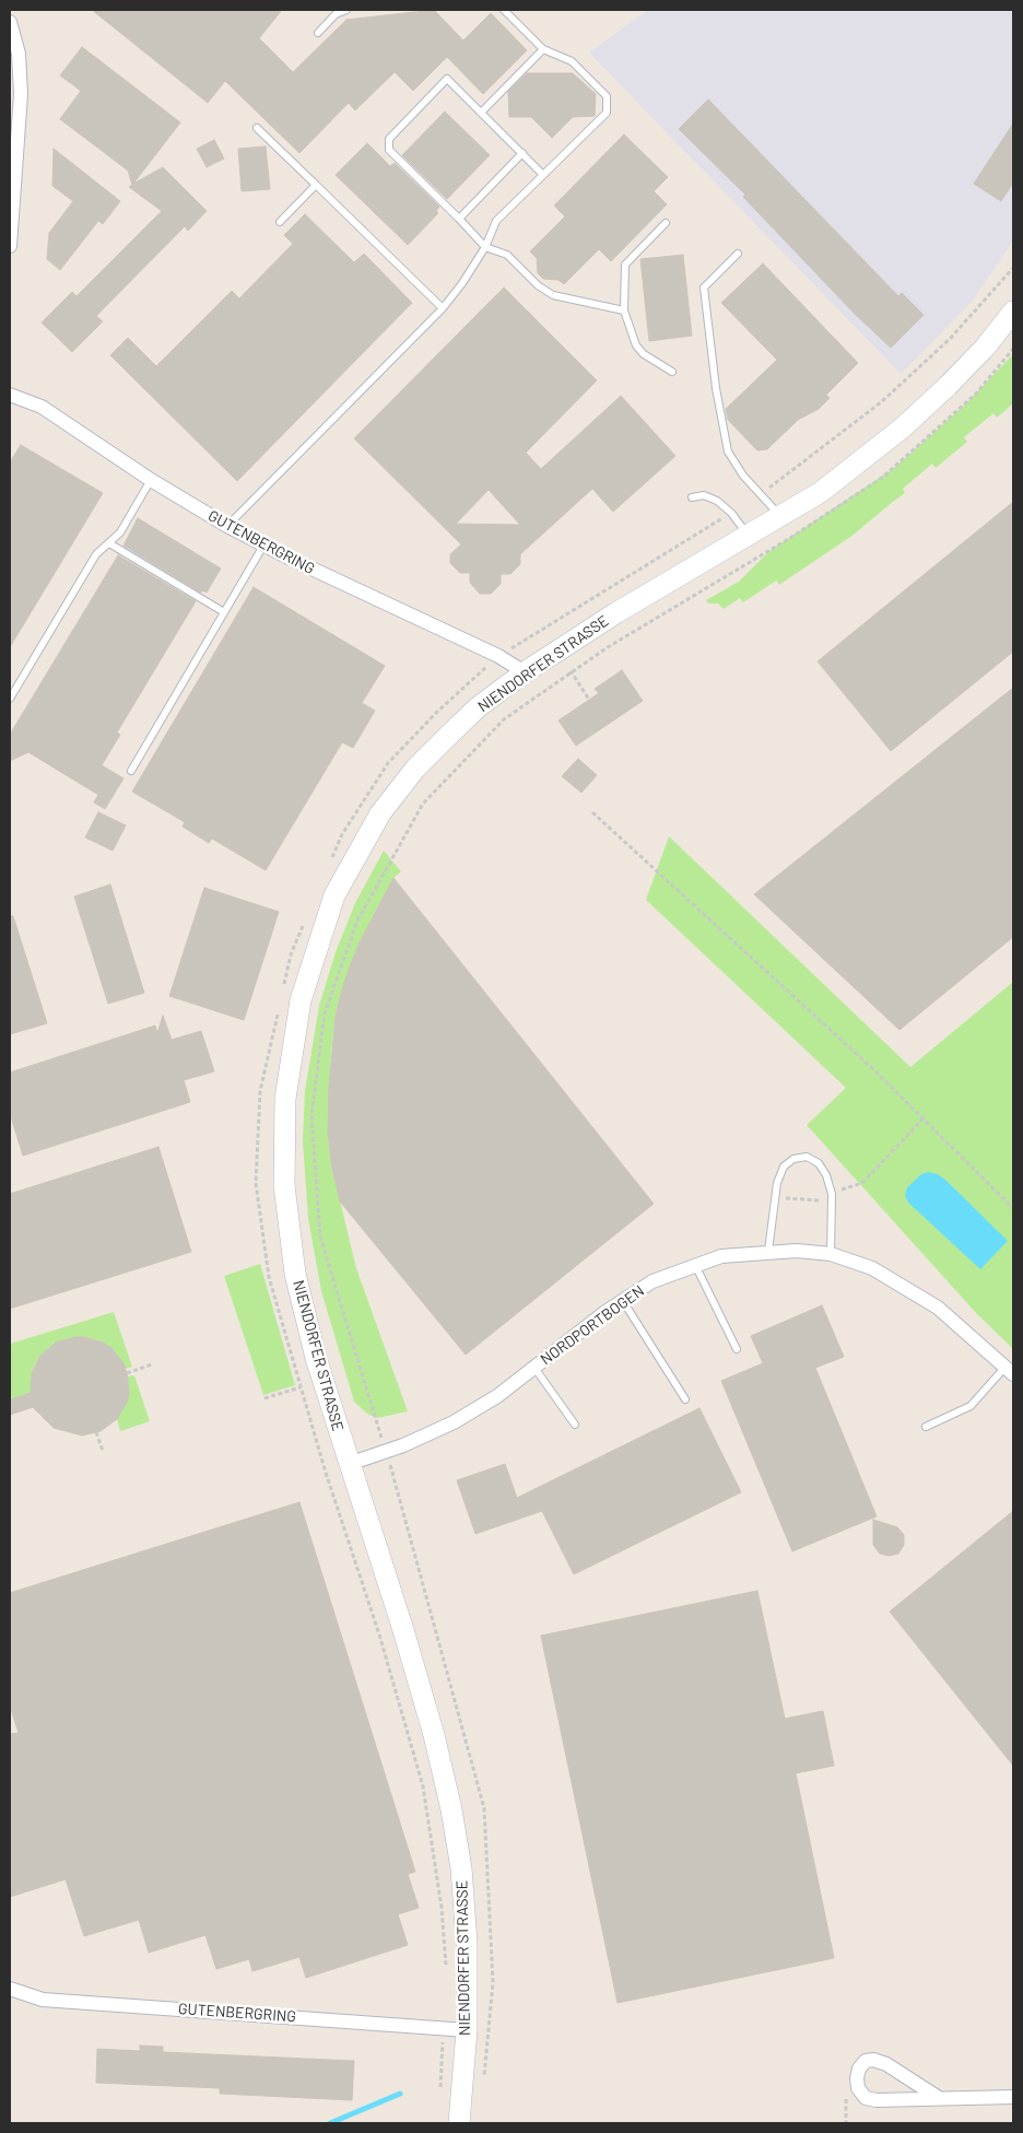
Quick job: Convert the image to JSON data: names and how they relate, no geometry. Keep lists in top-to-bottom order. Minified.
{"streets":{"main road":["NIENDORFER STRASSE"],"street":["GUTENBERGRING","NORDPORTBOGEN"]},"crossings":[["GUTENBERGRING","NIENDORFER STRASSE"],["NIENDORFER STRASSE","NORDPORTBOGEN"]]}
